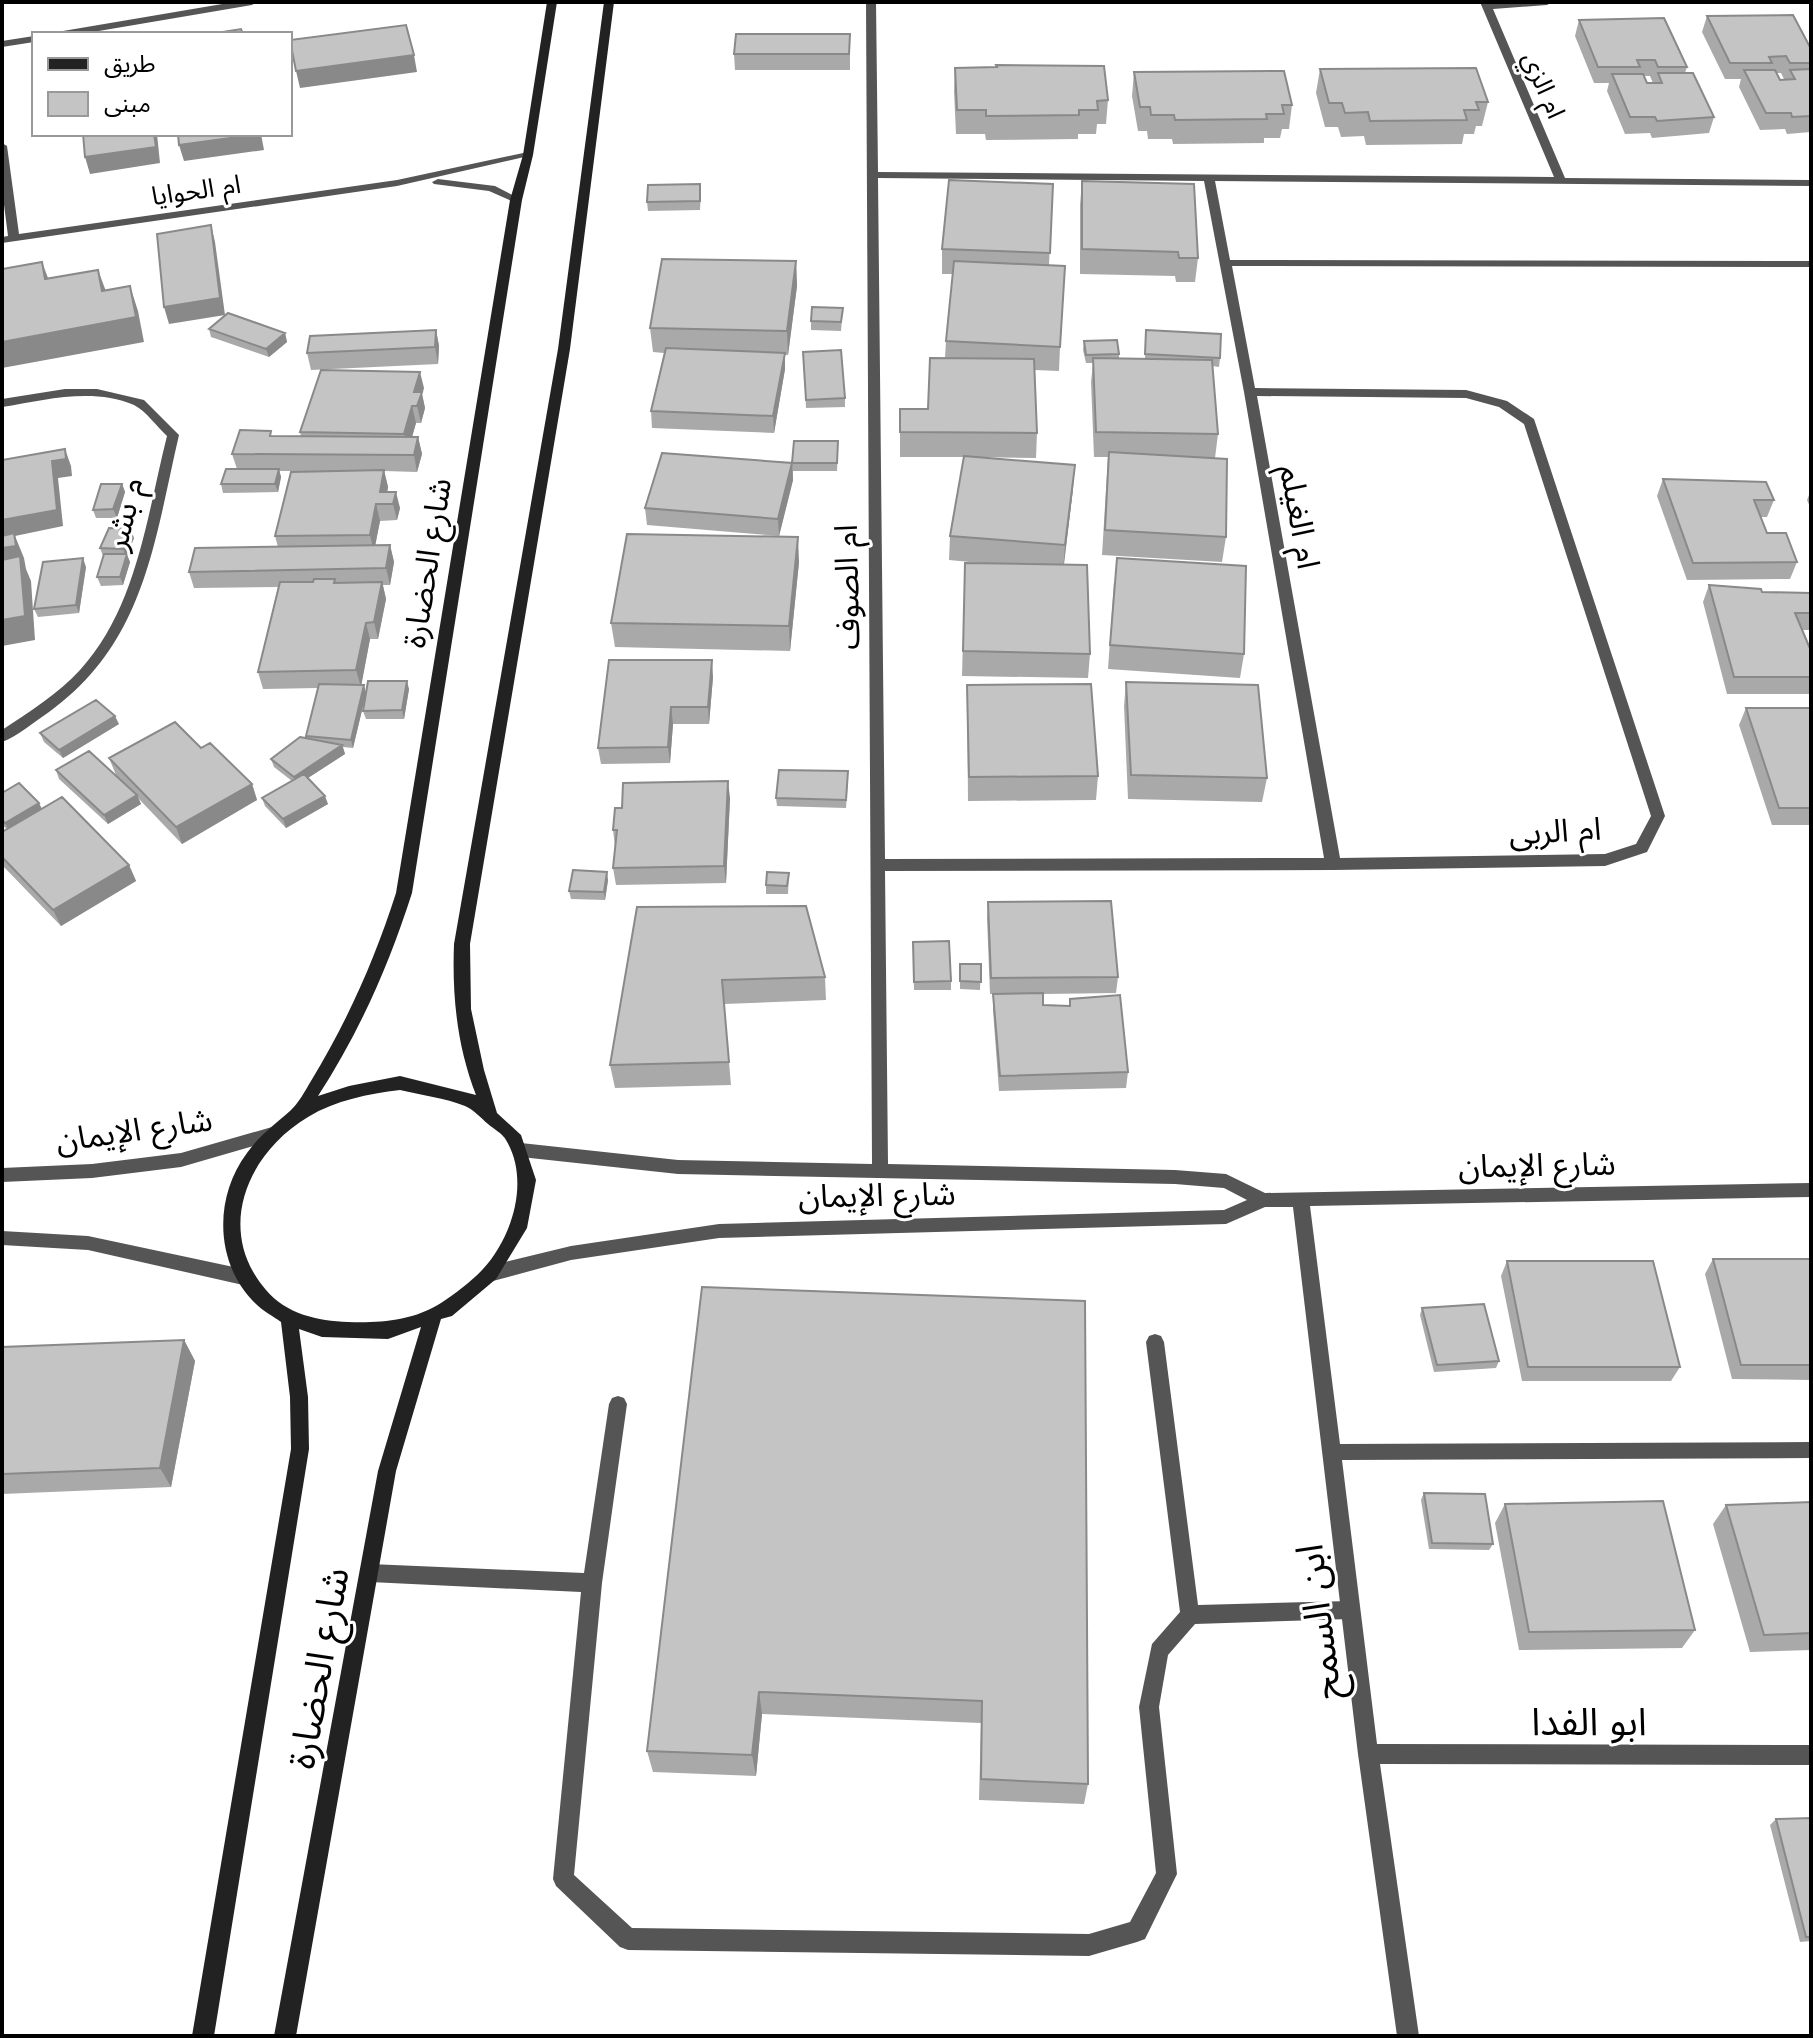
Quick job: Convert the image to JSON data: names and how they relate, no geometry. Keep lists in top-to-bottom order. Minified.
{"streets":{"street":["ام الزي","ام الحوايا","م بشر","ام الغيلم","شارع الحضارة","ام الصوف","ام الربى","شارع الإيمان","ابن السمح","ابو الفدا"]},"crossings":[["ام الحوايا","شارع الحضارة"],["ام الغيلم","ام الربى"],["شارع الحضارة","شارع الإيمان"],["ام الصوف","ام الربى"],["ام الصوف","شارع الإيمان"],["شارع الإيمان","ابن السمح"],["ابن السمح","ابو الفدا"]],"legend":["طريق","مبنى"]}
